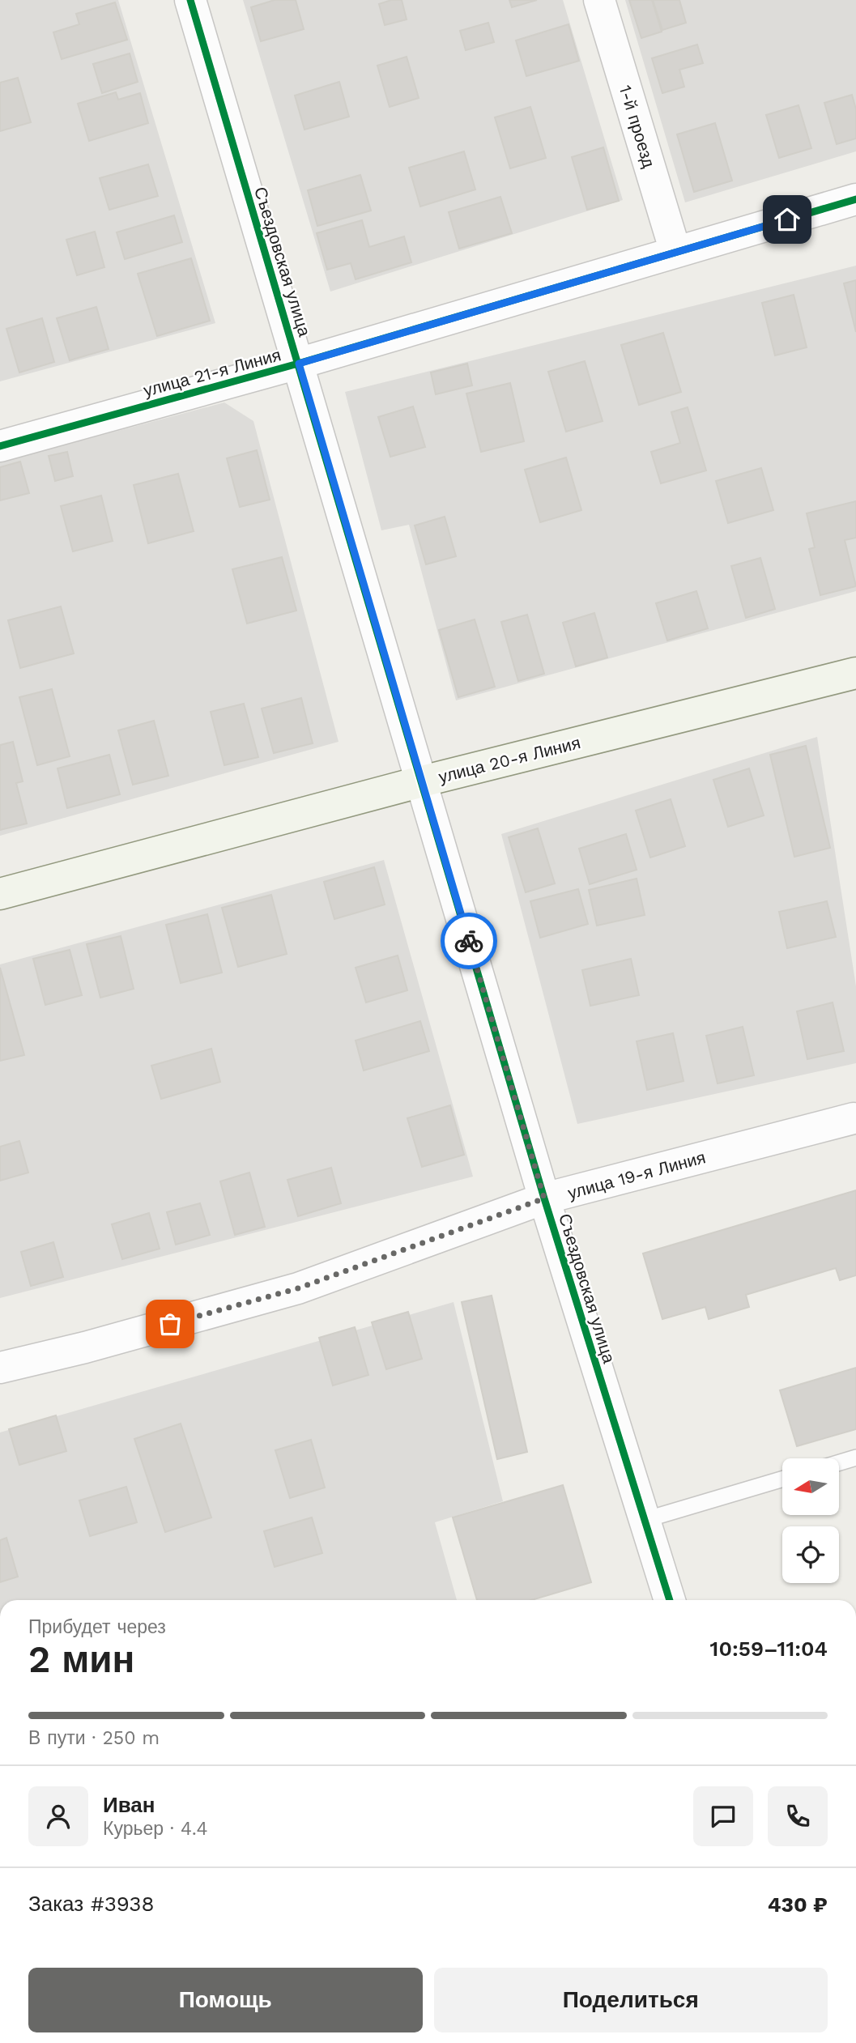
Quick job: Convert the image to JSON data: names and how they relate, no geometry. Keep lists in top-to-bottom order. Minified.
{"streets":{"main road":["улица 20-я Линия"],"street":["1-й проезд","Съездовская улица","улица 21-я Линия","улица 19-я Линия"]},"crossings":[["1-й проезд","улица 21-я Линия"],["Съездовская улица","улица 21-я Линия"],["Съездовская улица","улица 20-я Линия"],["Съездовская улица","улица 19-я Линия"]],"north":"left","page":{"heading":["2 мин","Прибудет через","10:59–11:04"],"panel":["Иван","Курьер · 4.4","Заказ #3938","430 ₽"],"bar":"В пути · 250 m","buttons":["Помощь","Поделиться"]}}
